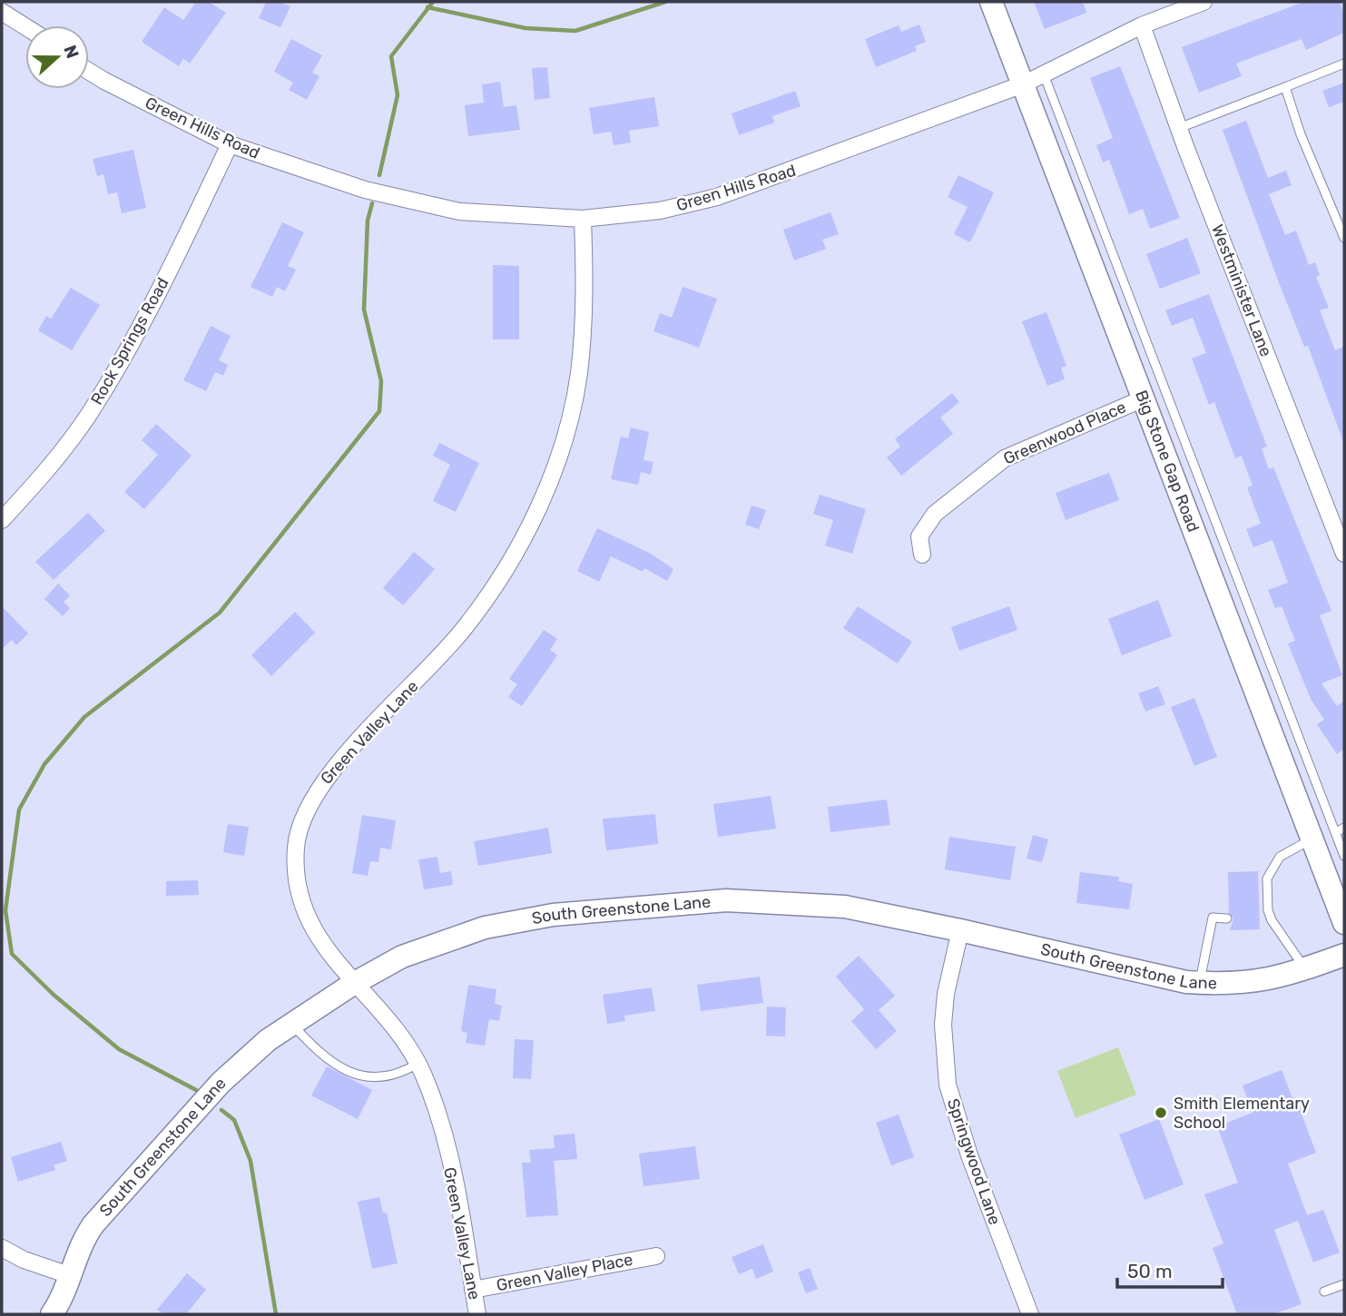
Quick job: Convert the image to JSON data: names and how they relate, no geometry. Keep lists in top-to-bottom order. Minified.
{"streets":{"street":["Green Hills Road","Westminister Lane","Rock Springs Road","Greenwood Place","Big Stone Gap Road","Green Valley Lane","South Greenstone Lane","Springwood Lane","Green Valley Place"]},"crossings":[["Green Hills Road","Westminister Lane"],["Green Hills Road","Rock Springs Road"],["Green Hills Road","Big Stone Gap Road"],["Green Hills Road","Green Valley Lane"],["Greenwood Place","Big Stone Gap Road"],["Green Valley Lane","South Greenstone Lane"],["Green Valley Lane","Green Valley Place"],["South Greenstone Lane","Springwood Lane"]],"places":["Smith Elementary School"],"scale_bar":"50 m","north":"right"}
